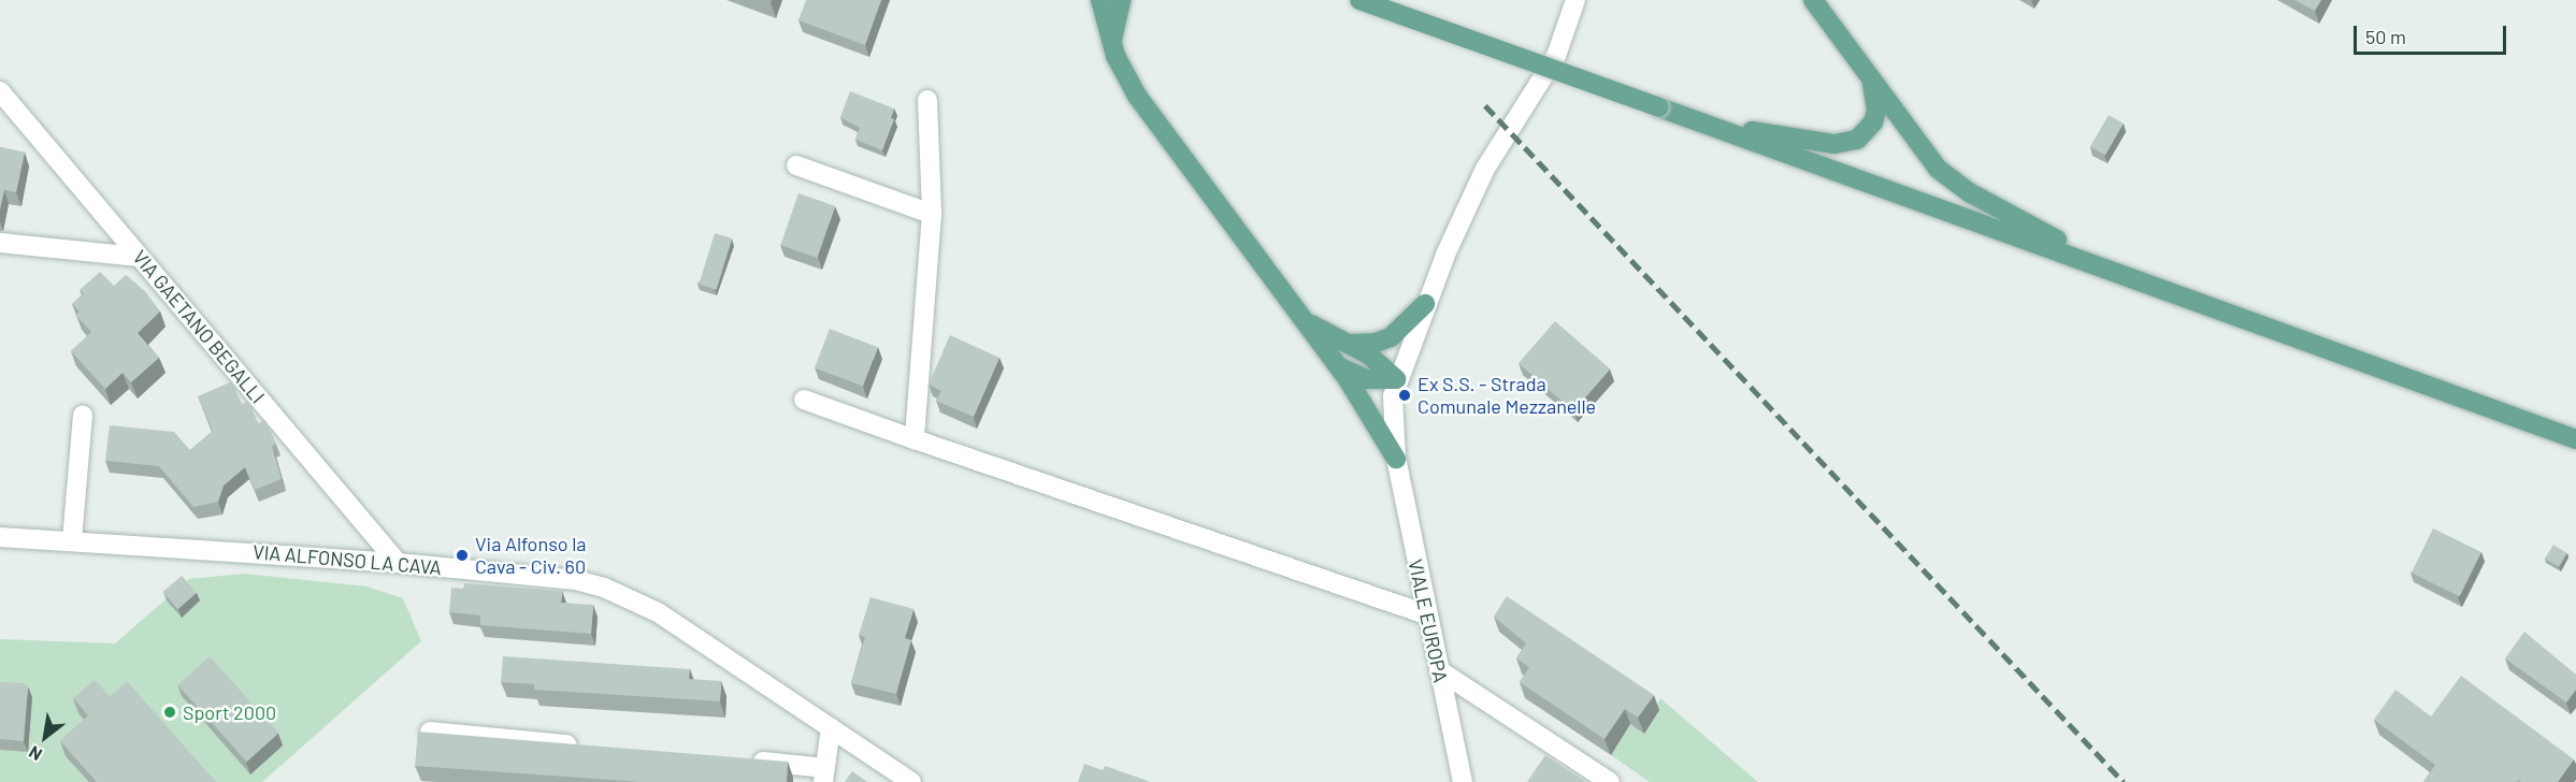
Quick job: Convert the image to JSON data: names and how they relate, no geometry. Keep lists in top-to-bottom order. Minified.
{"streets":{"street":["VIA GAETANO BEGALLI","VIA ALFONSO LA CAVA","VIALE EUROPA"]},"crossings":[["VIA GAETANO BEGALLI","VIA ALFONSO LA CAVA"]],"places":["Ex S.S. - Strada Comunale Mezzanelle","Via Alfonso la Cava - Civ. 60","Sport 2000"],"scale_bar":"50 m","north":"bottom left"}
